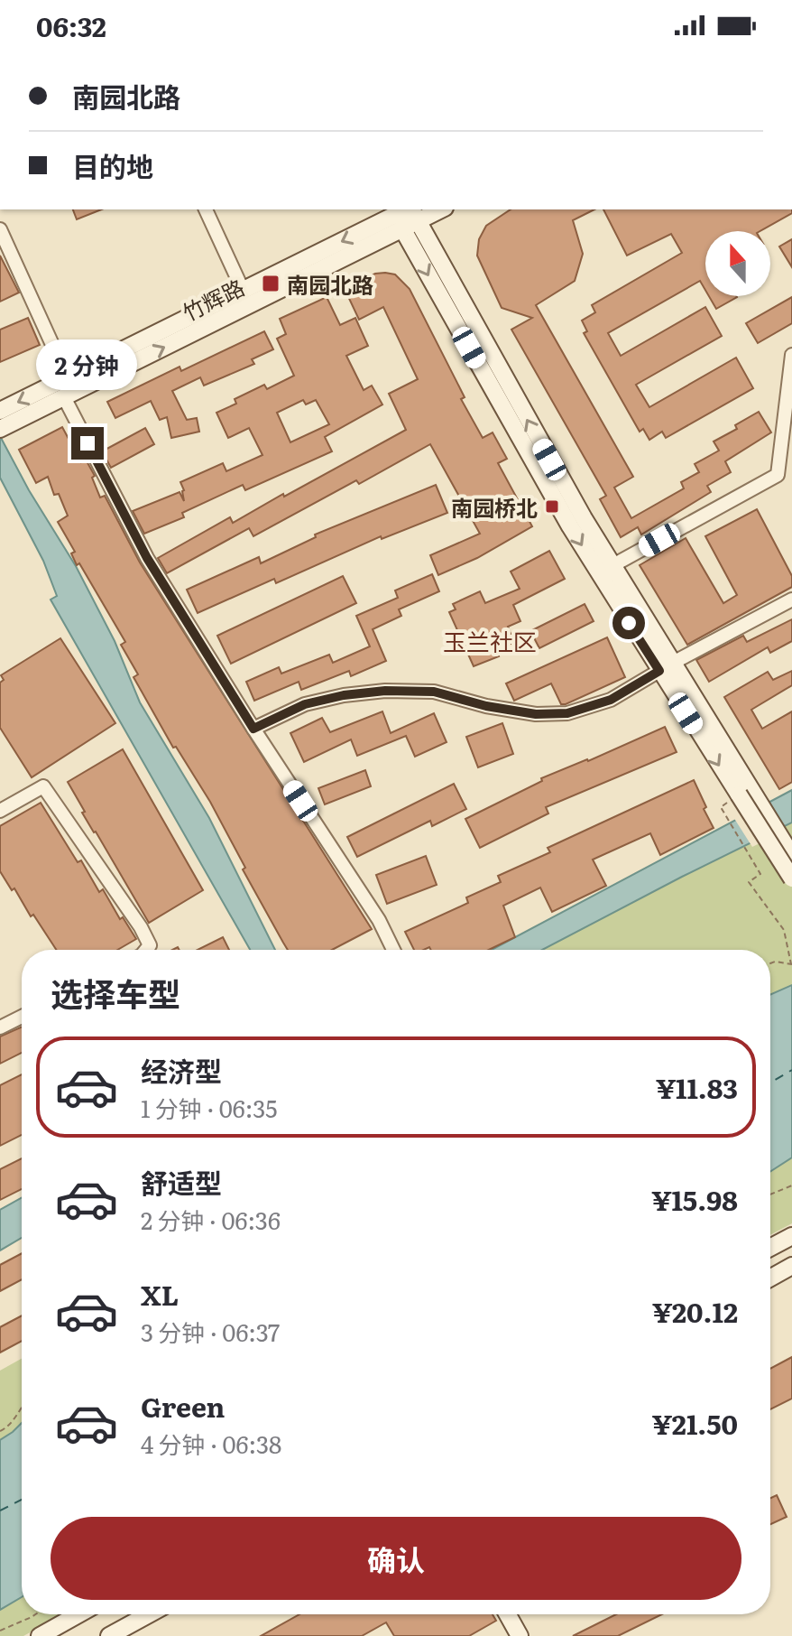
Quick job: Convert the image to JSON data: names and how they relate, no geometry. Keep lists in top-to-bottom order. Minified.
{"streets":{"main road":["竹辉路"]},"districts":["玉兰社区"],"places":{"transit":["南园北路","南园桥北"]},"north":"top","page":{"status":"06:32","banner":["南园北路","目的地"],"bubble":"2 分钟","heading":"选择车型","list":[{"name":"经济型","note":"1 分钟 · 06:35","value":"¥11.83"},{"name":"舒适型","note":"2 分钟 · 06:36","value":"¥15.98"},{"name":"XL","note":"3 分钟 · 06:37","value":"¥20.12"},{"name":"Green","note":"4 分钟 · 06:38","value":"¥21.50"}],"buttons":"确认"}}
